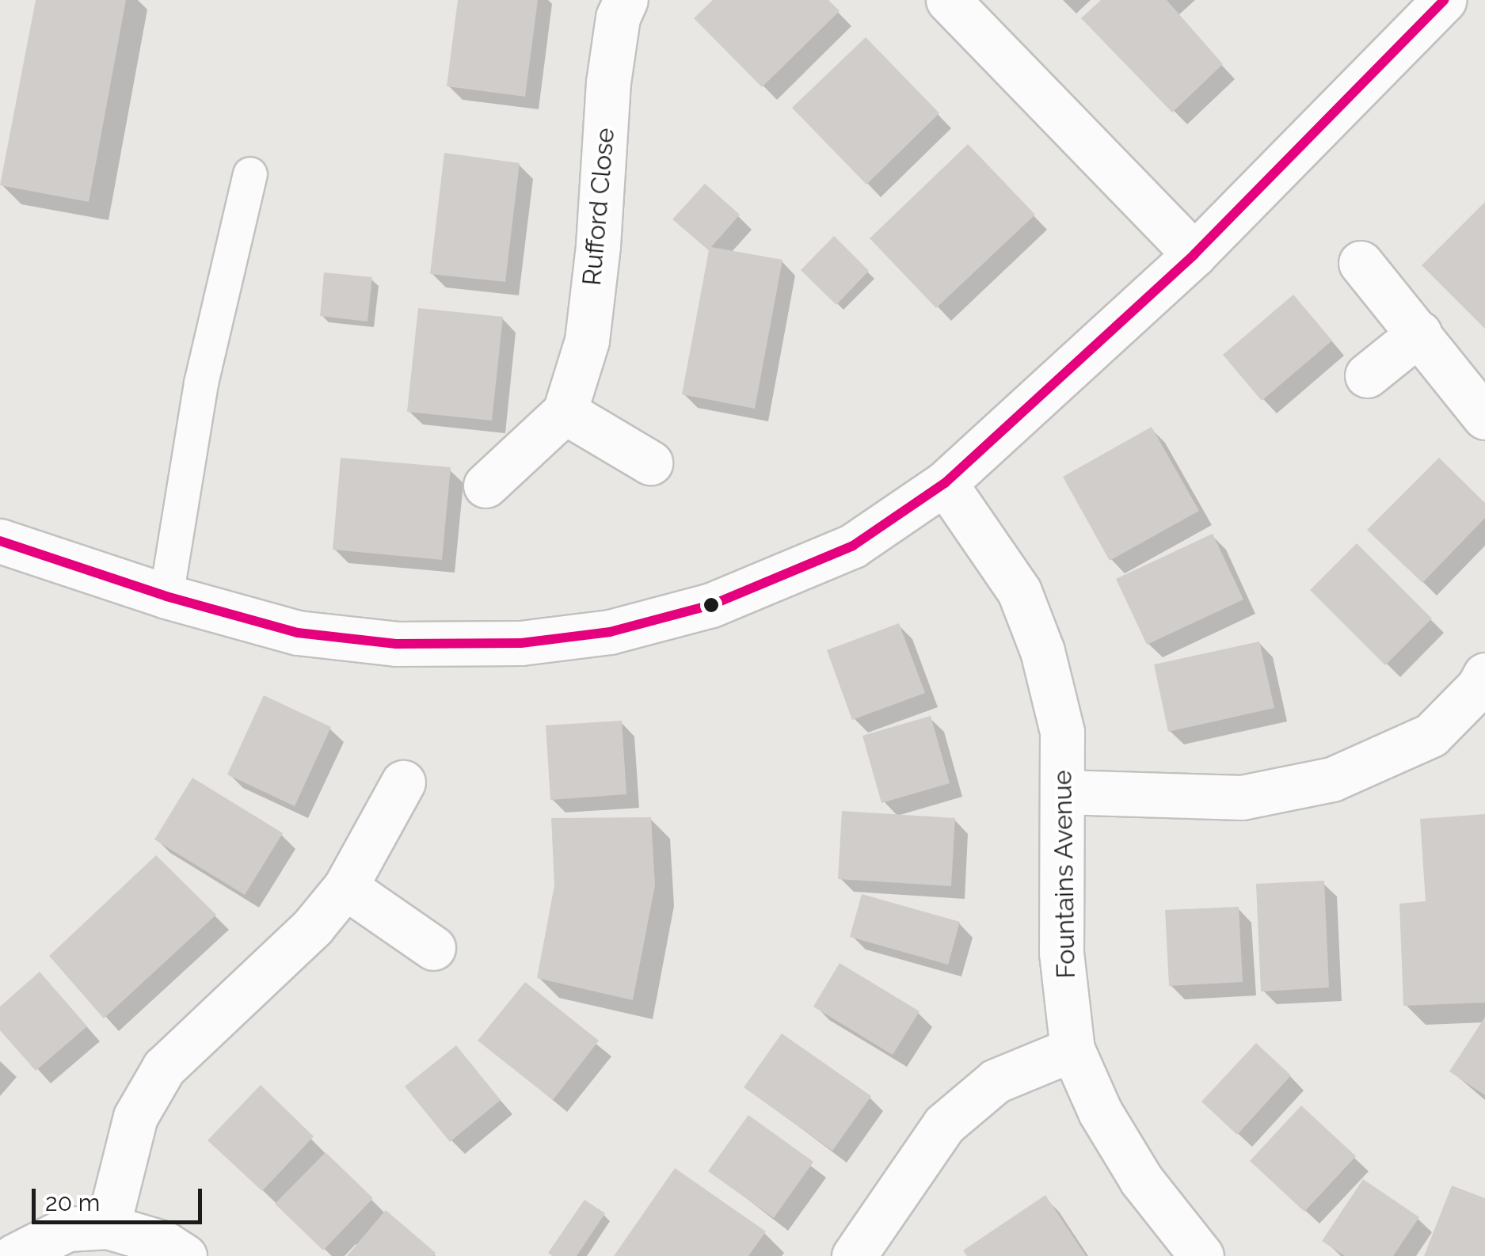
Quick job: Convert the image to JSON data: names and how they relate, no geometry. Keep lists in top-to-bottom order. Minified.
{"streets":{"street":["Rufford Close","Fountains Avenue"]},"scale_bar":"20 m"}
